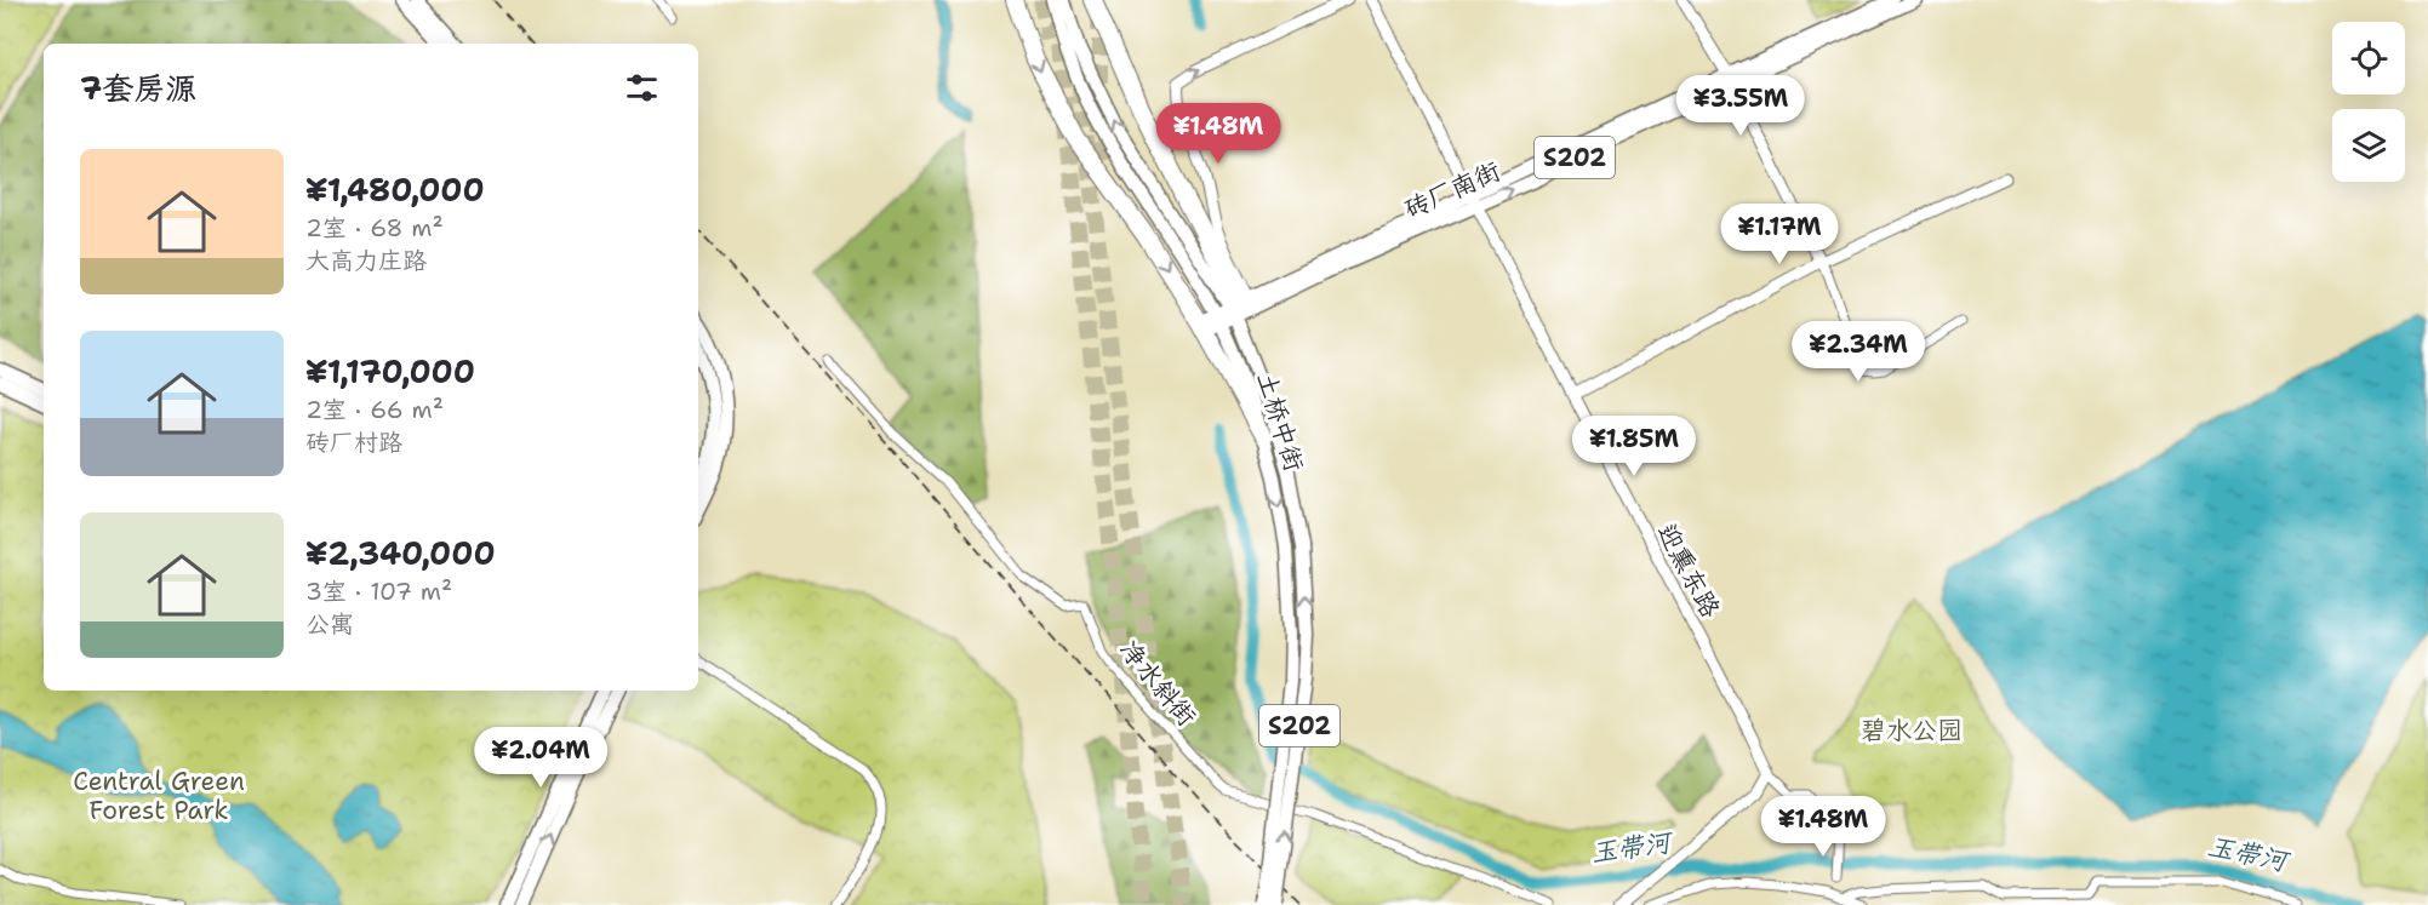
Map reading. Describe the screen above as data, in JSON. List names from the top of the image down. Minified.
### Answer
{"streets":{"main road":["S202","砖厂南街","土桥中街"],"street":["迎熏东路","净水斜街"]},"crossings":[["S202","砖厂南街"],["砖厂南街","迎熏东路"]],"water":["玉带河"],"parks":["碧水公园","Central Green Forest Park"],"page":{"heading":"7套房源","price":["¥3.55M","¥1.48M","¥1.17M","¥2.34M","¥1.85M","¥2.04M","¥1.48M"],"list":[{"name":"¥1,480,000","note":"2室 · 68 m² · 大高力庄路"},{"name":"¥1,170,000","note":"2室 · 66 m² · 砖厂村路"},{"name":"¥2,340,000","note":"3室 · 107 m² · 公寓"}]}}
